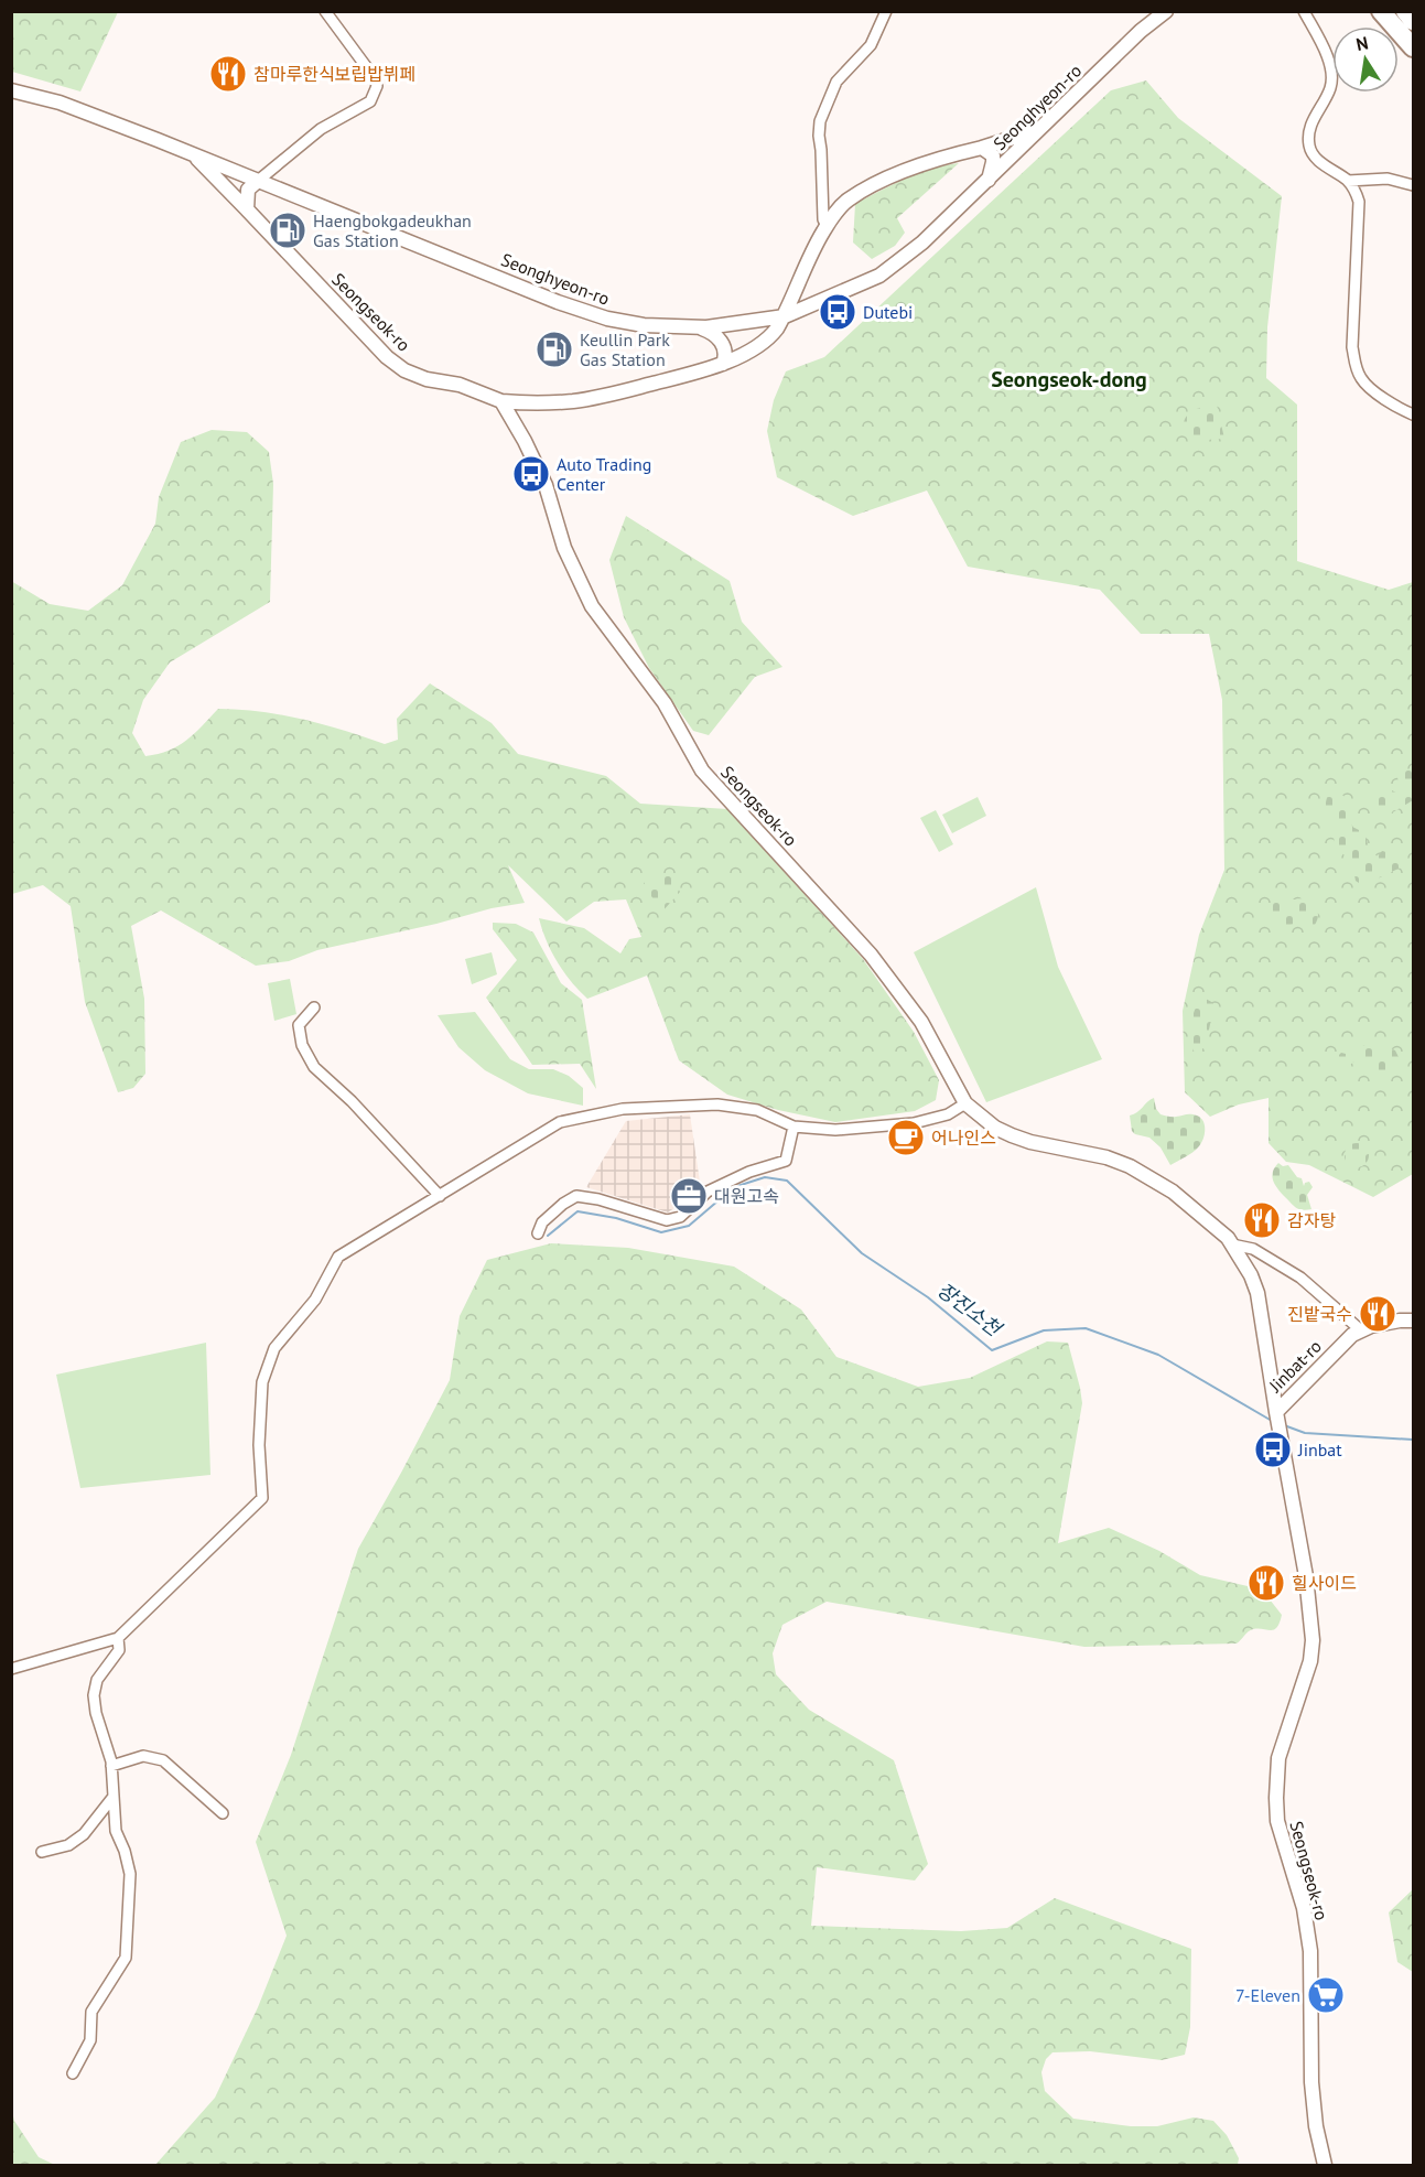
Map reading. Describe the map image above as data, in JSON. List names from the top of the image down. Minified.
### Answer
{"streets":{"street":["Seonghyeon-ro","Seongseok-ro","Jinbat-ro"]},"crossings":[["Seonghyeon-ro","Seongseok-ro"],["Seongseok-ro","Jinbat-ro"]],"districts":["Seongseok-dong"],"water":["장진소천"],"places":{"restaurant":["참마루한식보립밥뷔페","감자탕","진밭국수","힐사이드"],"fuel station":["Haengbokgadeukhan Gas Station","Keullin Park Gas Station"],"bus stop":["Dutebi","Auto Trading Center","Jinbat"],"cafe":["어나인스"],"office":["대원고속"],"supermarket":["7-Eleven"]},"north":"top"}
